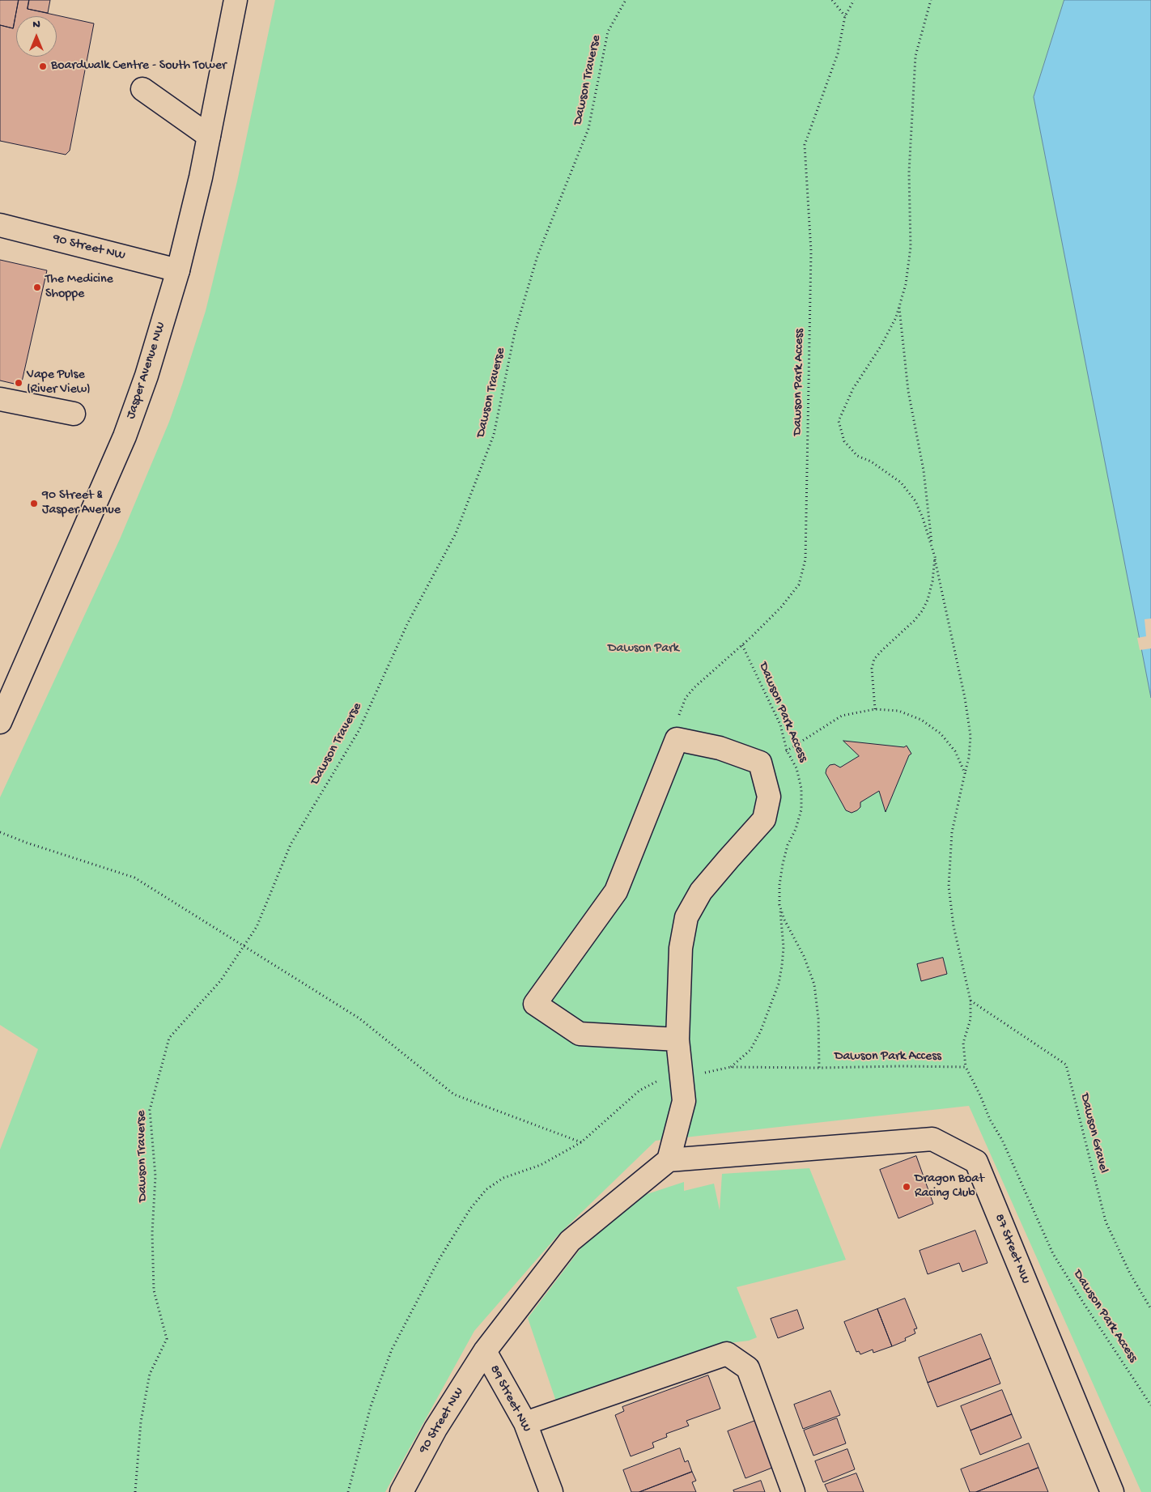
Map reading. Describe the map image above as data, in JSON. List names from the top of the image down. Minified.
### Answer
{"streets":{"street":["90 Street NW","Jasper Avenue NW","87 Street NW","89 Street NW"],"path":["Dawson Traverse","Dawson Park Access","Dawson Gravel"]},"crossings":[["90 Street NW","Jasper Avenue NW"],["90 Street NW","87 Street NW"],["90 Street NW","89 Street NW"]],"parks":["Dawson Park"],"places":["Boardwalk Centre - South Tower","The Medicine Shoppe","Vape Pulse (River View)","90 Street & Jasper Avenue","Dragon Boat Racing Club"],"north":"top"}
